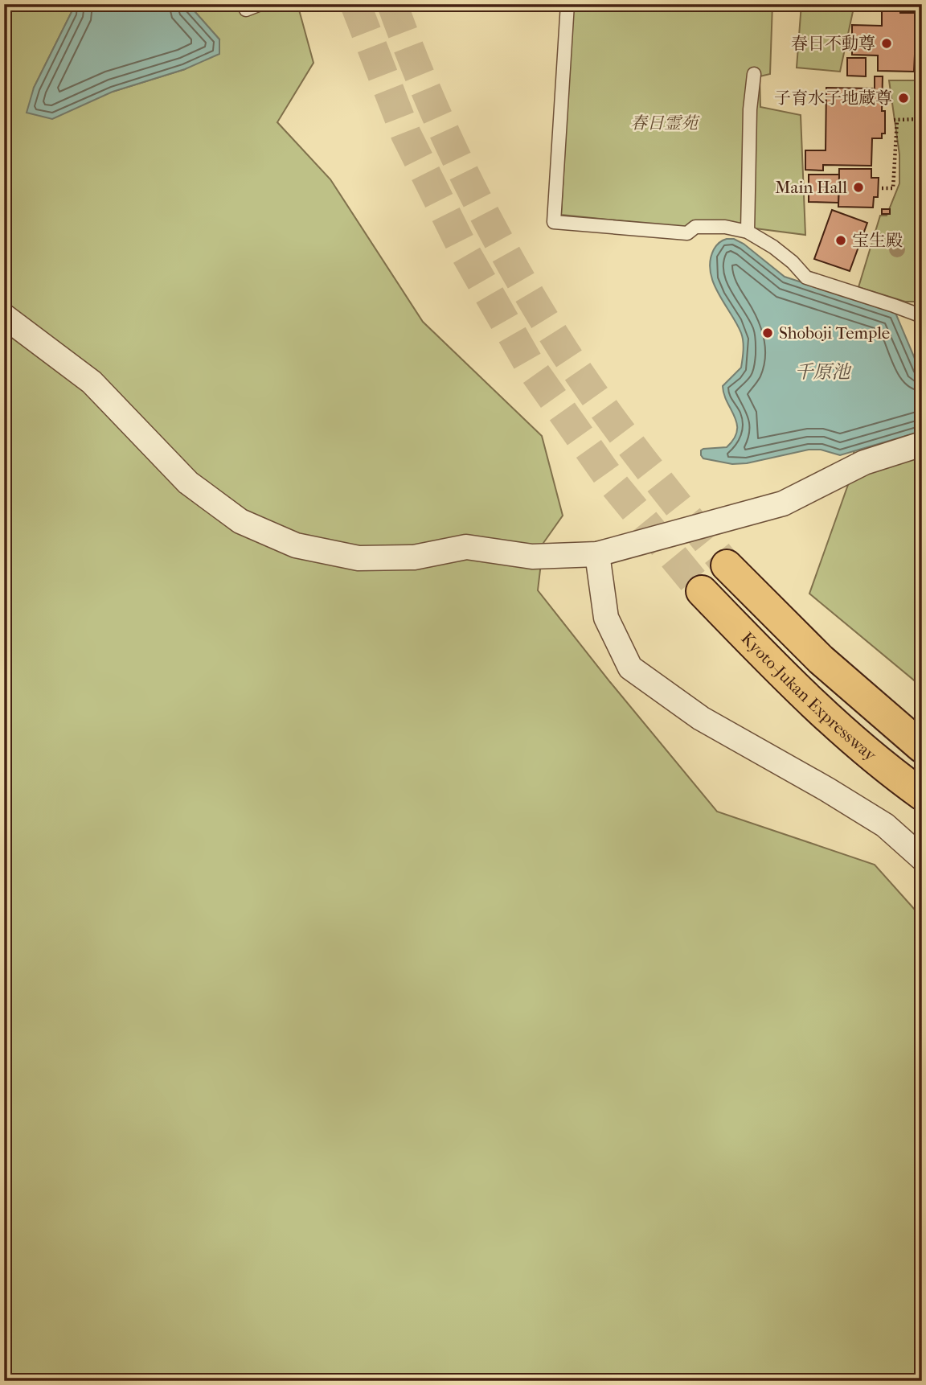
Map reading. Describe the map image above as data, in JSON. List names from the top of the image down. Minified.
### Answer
{"streets":{"highway":["Kyoto-Jukan Expressway"]},"water":["千原池"],"parks":["春日霊苑"],"places":["春日不動尊","子育水子地蔵尊","Main Hall","宝生殿","Shoboji Temple"]}
